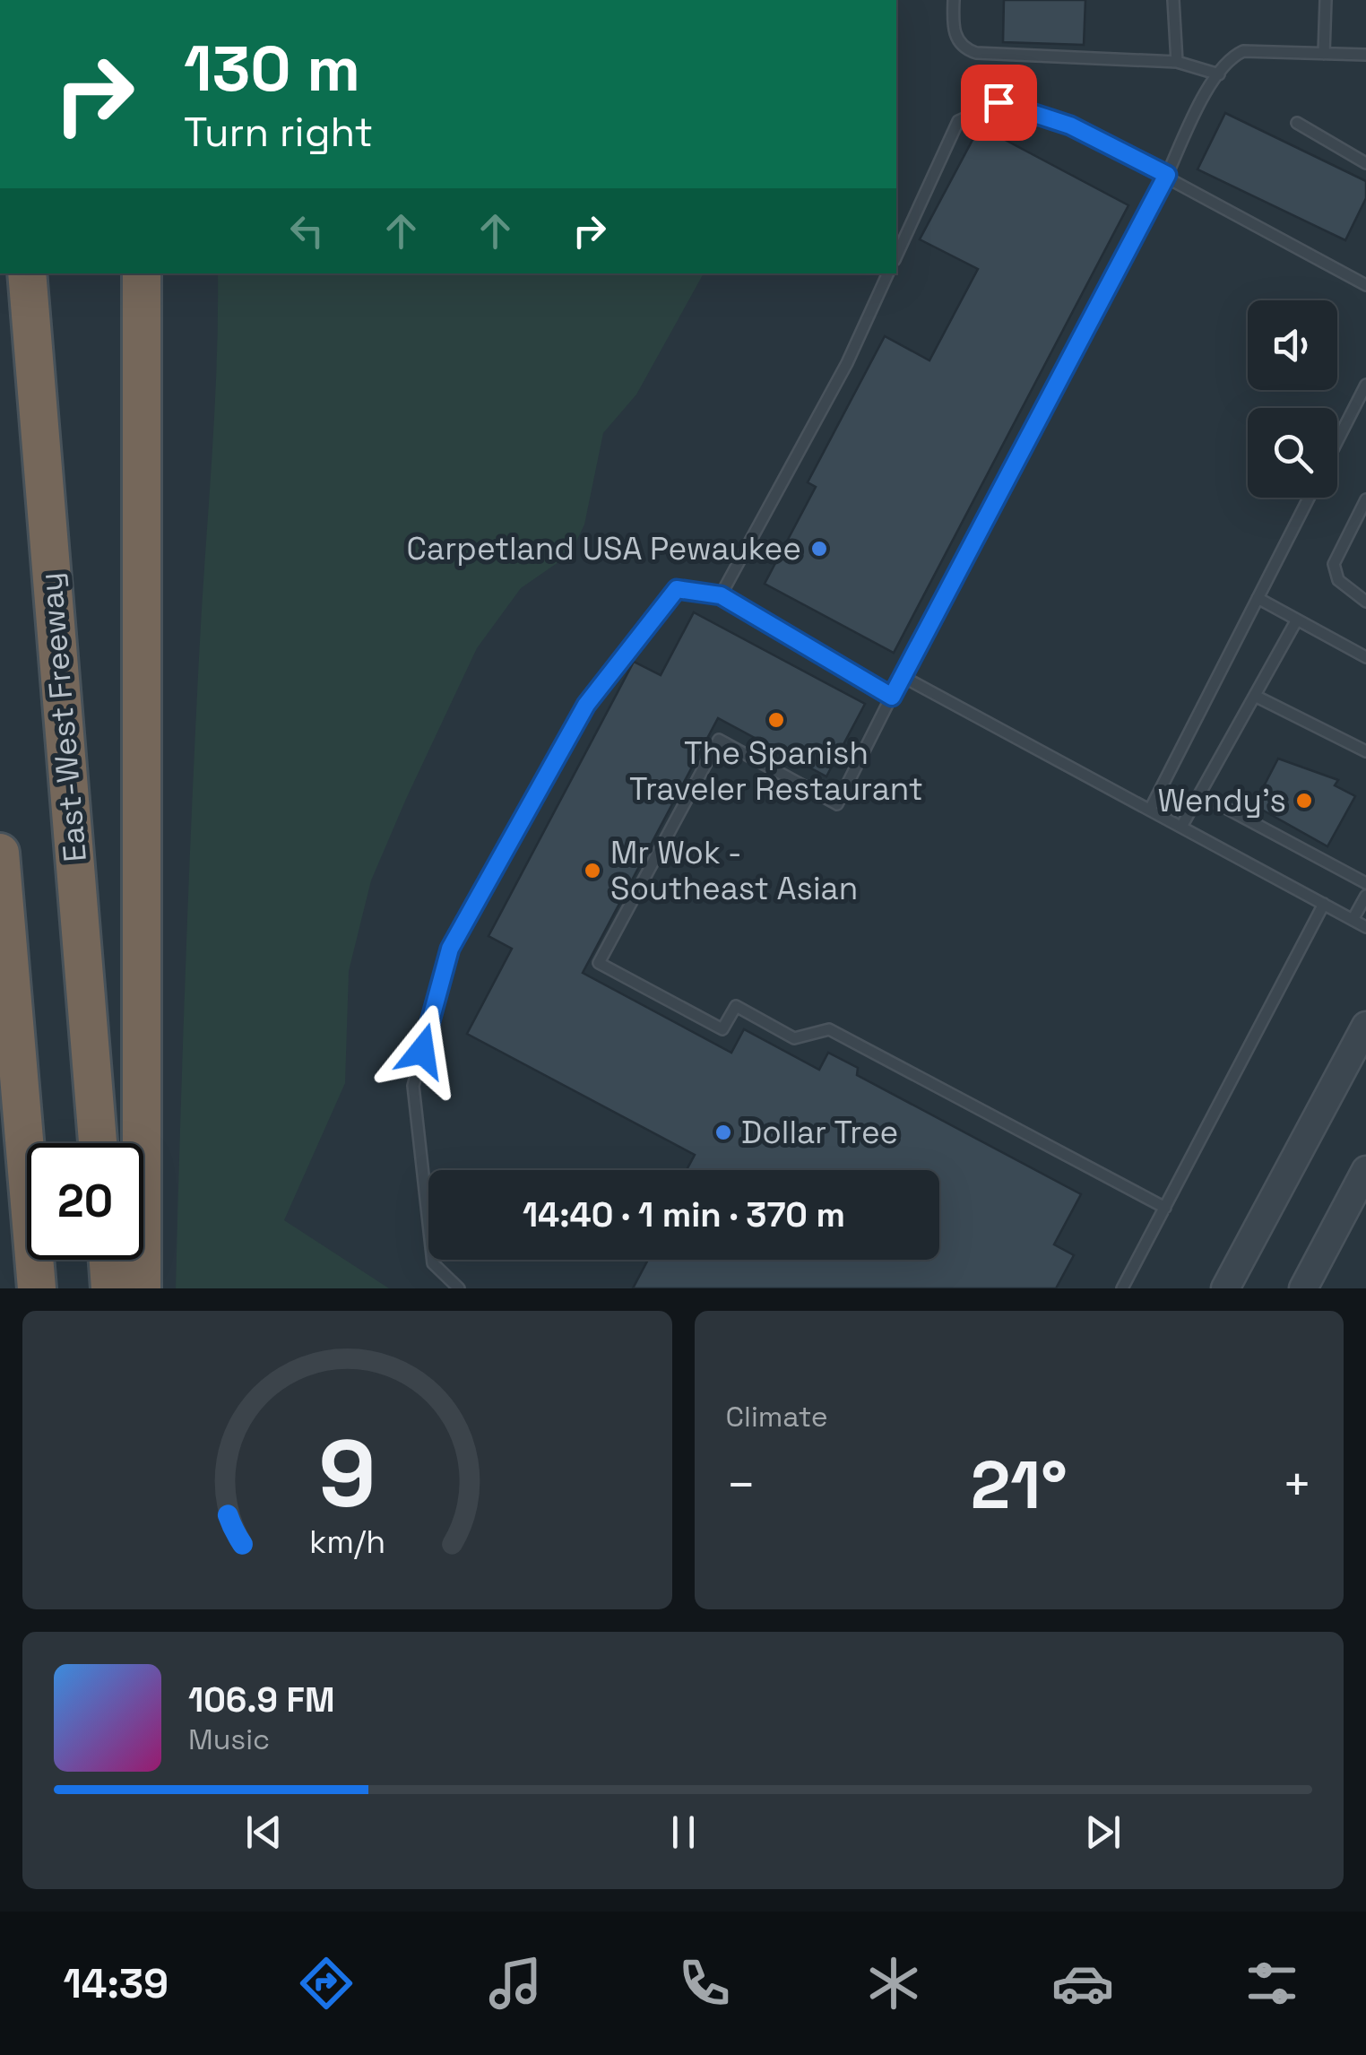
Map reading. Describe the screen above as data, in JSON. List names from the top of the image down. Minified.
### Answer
{"streets":{"highway":["East-West Freeway"]},"places":["Carpetland USA Pewaukee","The Spanish Traveler Restaurant","Wendy's","Mr Wok - Southeast Asian","Dollar Tree"],"page":{"turn":["130 m","Turn right"],"limit":"20","trip":"14:40 · 1 min · 370 m","tile":"Climate","heat":["−","21°","+"],"song":["106.9 FM","Music"],"tabs":"14:39","gauge":["9","km/h"]}}
